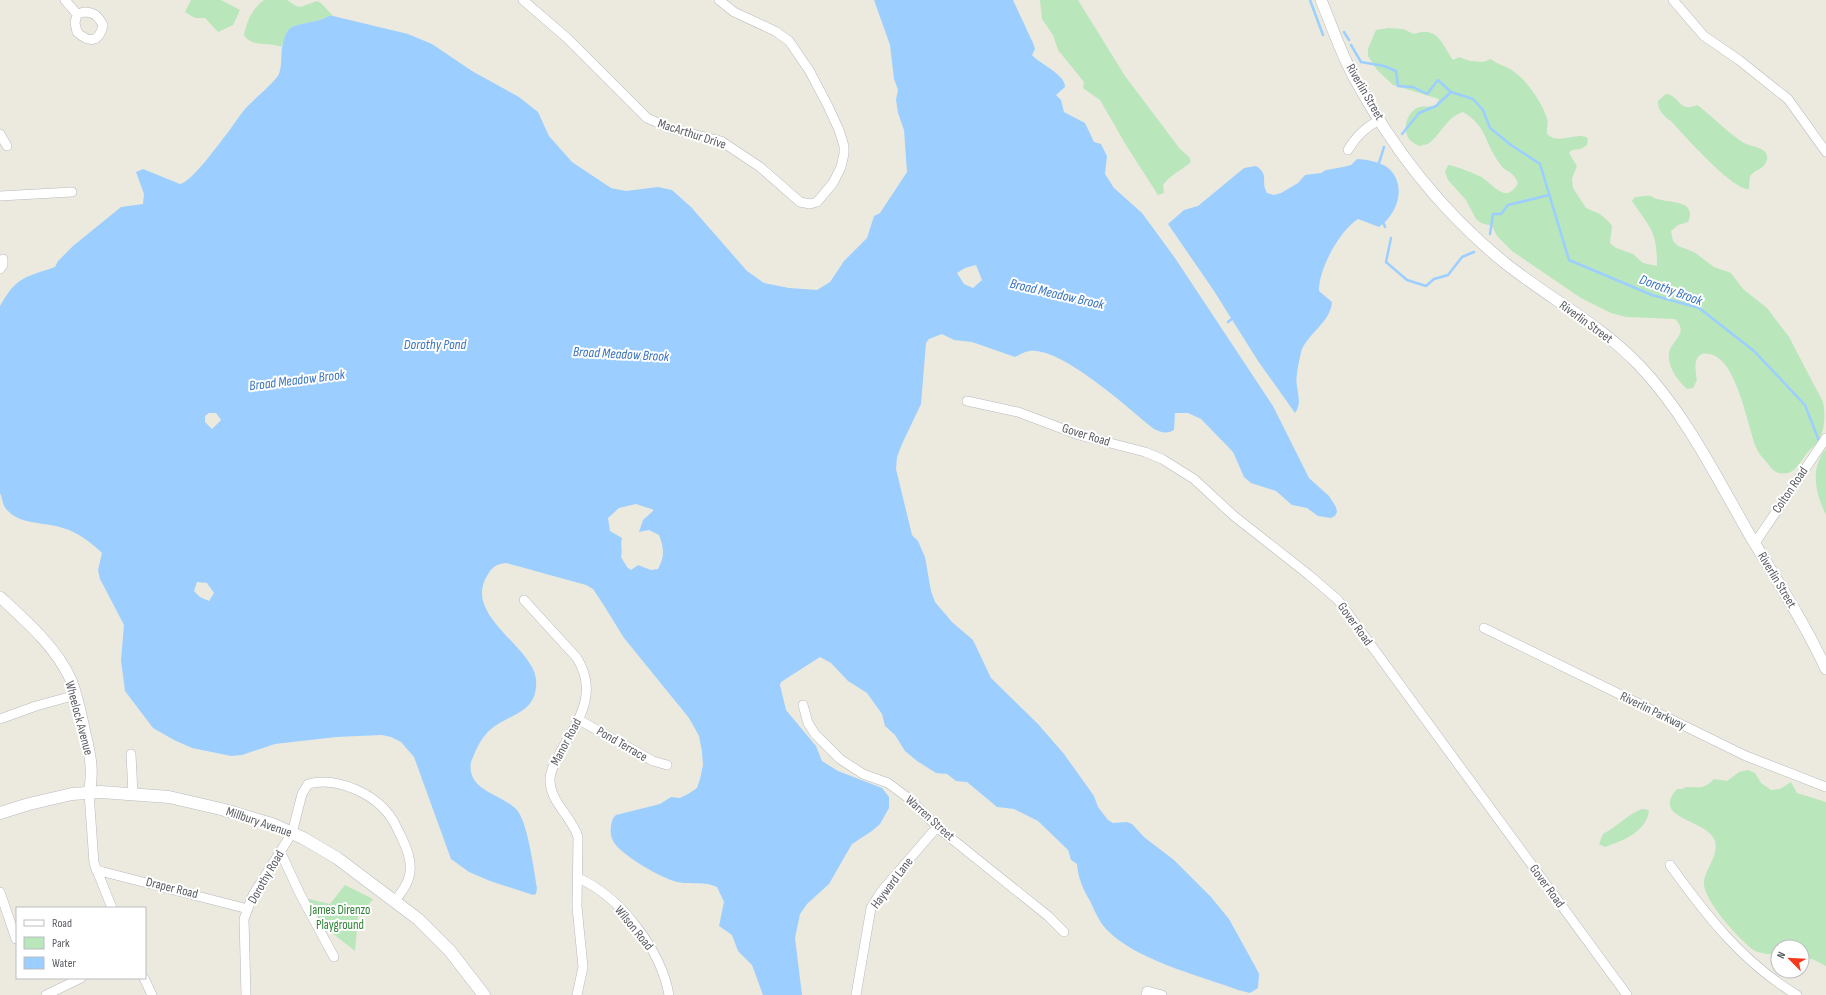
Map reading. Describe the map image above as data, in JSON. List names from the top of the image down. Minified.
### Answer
{"streets":{"main road":["Millbury Avenue"],"street":["Riverlin Street","MacArthur Drive","Gover Road","Colton Road","Riverlin Parkway","Wheelock Avenue","Manor Road","Pond Terrace","Warren Street","Dorothy Road","Hayward Lane","Draper Road","Wilson Road"]},"crossings":[["Riverlin Street","Colton Road"],["Wheelock Avenue","Millbury Avenue"],["Manor Road","Pond Terrace"],["Manor Road","Wilson Road"],["Warren Street","Hayward Lane"],["Millbury Avenue","Dorothy Road"],["Dorothy Road","Draper Road"]],"water":["Dorothy Brook","Broad Meadow Brook","Dorothy Pond"],"parks":["James Direnzo Playground"],"legend":["Road","Park","Water"],"north":"top left"}
